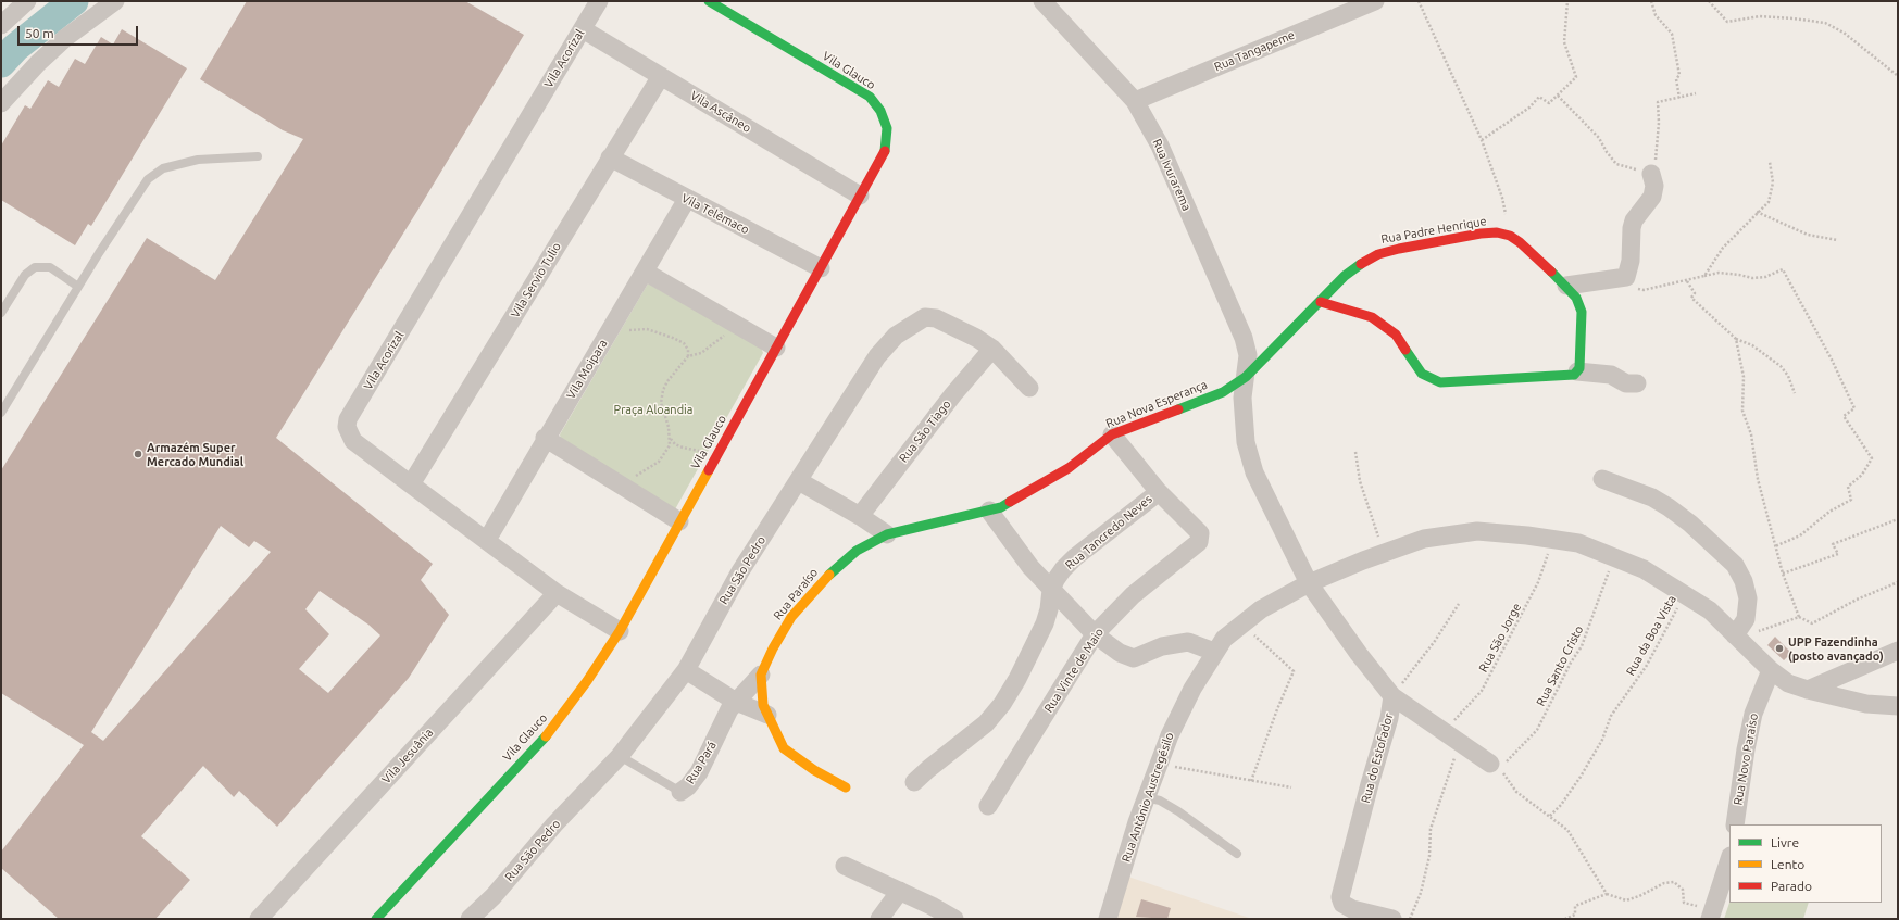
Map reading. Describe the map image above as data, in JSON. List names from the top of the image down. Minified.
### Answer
{"streets":{"street":["Rua Tangapeme","Vila Acorizal","Vila Glauco","Vila Ascâneo","Rua Ivurarema","Vila Telêmaco","Rua Padre Henrique","Vila Servio Tulio","Vila Moipara","Rua Nova Esperança","Rua São Tiago","Rua Tancredo Neves","Rua São Pedro","Rua Paraíso","Rua Vinte de Maio","Vila Jesuânia","Rua do Estofador","Rua Novo Paraíso","Rua Pará","Rua Antônio Austregésilo"],"path":["Rua da Boa Vista","Rua São Jorge","Rua Santo Cristo"]},"crossings":[["Rua Tangapeme","Rua Ivurarema"],["Vila Acorizal","Vila Glauco"],["Vila Acorizal","Vila Ascâneo"],["Vila Acorizal","Vila Servio Tulio"],["Vila Acorizal","Vila Moipara"],["Vila Acorizal","Vila Jesuânia"],["Vila Glauco","Vila Ascâneo"],["Vila Glauco","Vila Telêmaco"],["Vila Ascâneo","Vila Servio Tulio"],["Rua Ivurarema","Rua Padre Henrique"],["Rua Ivurarema","Rua Nova Esperança"],["Rua Ivurarema","Rua São Jorge"],["Rua Ivurarema","Rua Santo Cristo"],["Rua Ivurarema","Rua do Estofador"],["Rua Ivurarema","Rua Antônio Austregésilo"],["Vila Telêmaco","Vila Servio Tulio"],["Vila Telêmaco","Vila Moipara"],["Rua Padre Henrique","Rua Nova Esperança"],["Rua Nova Esperança","Rua Paraíso"],["Rua São Tiago","Rua São Pedro"],["Rua Tancredo Neves","Rua Vinte de Maio"],["Rua São Pedro","Rua Pará"],["Rua Paraíso","Rua Pará"],["Rua da Boa Vista","Rua Antônio Austregésilo"],["Rua São Jorge","Rua Antônio Austregésilo"],["Rua Santo Cristo","Rua Antônio Austregésilo"],["Rua Novo Paraíso","Rua Antônio Austregésilo"]],"parks":["Praça Aloandia"],"places":["Armazém Super Mercado Mundial","UPP Fazendinha (posto avançado)"],"legend":["Livre","Lento","Parado"],"scale_bar":"50 m"}
